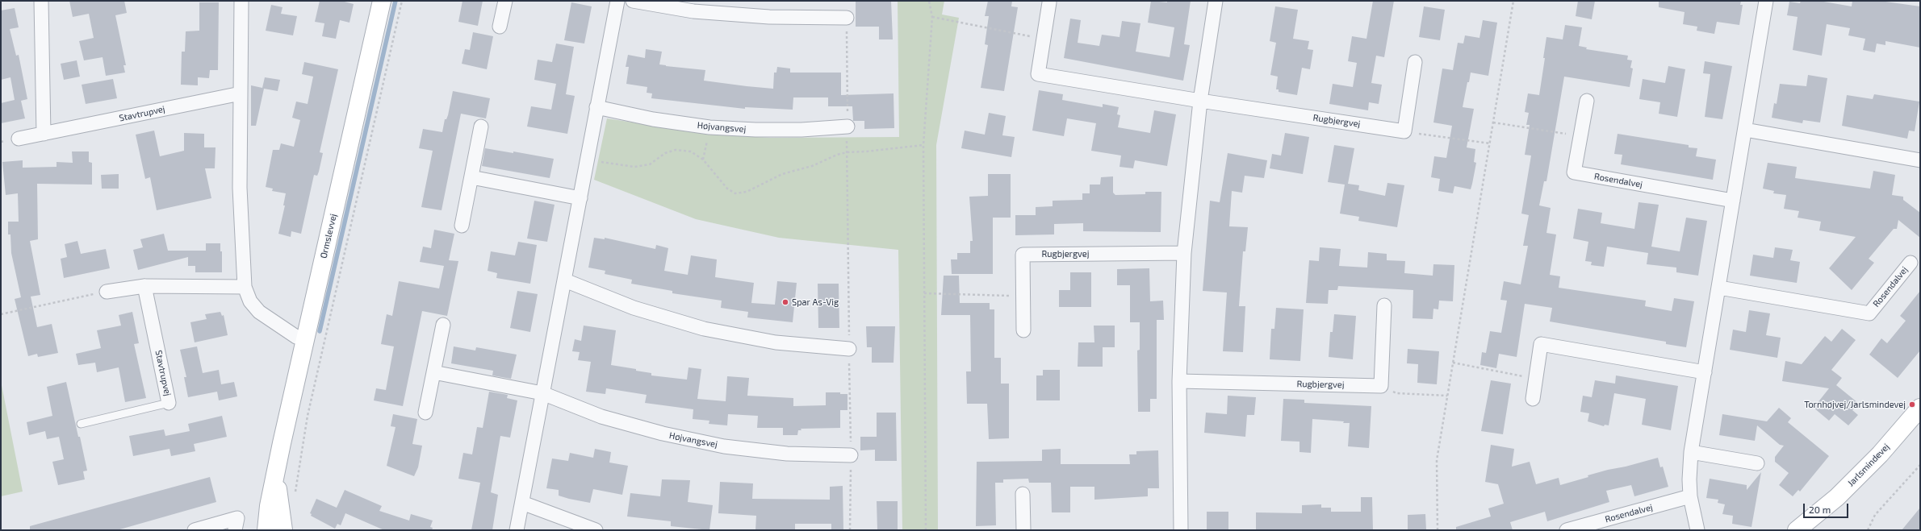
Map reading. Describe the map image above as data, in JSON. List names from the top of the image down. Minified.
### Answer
{"streets":{"street":["Stavtrupvej","Rugbjergvej","Højvangsvej","Rosendalvej","Ormslevvej","Jarlsmindevej"]},"places":["Spar As-Vig","Tornhøjvej/Jarlsmindevej"],"scale_bar":"20 m"}
